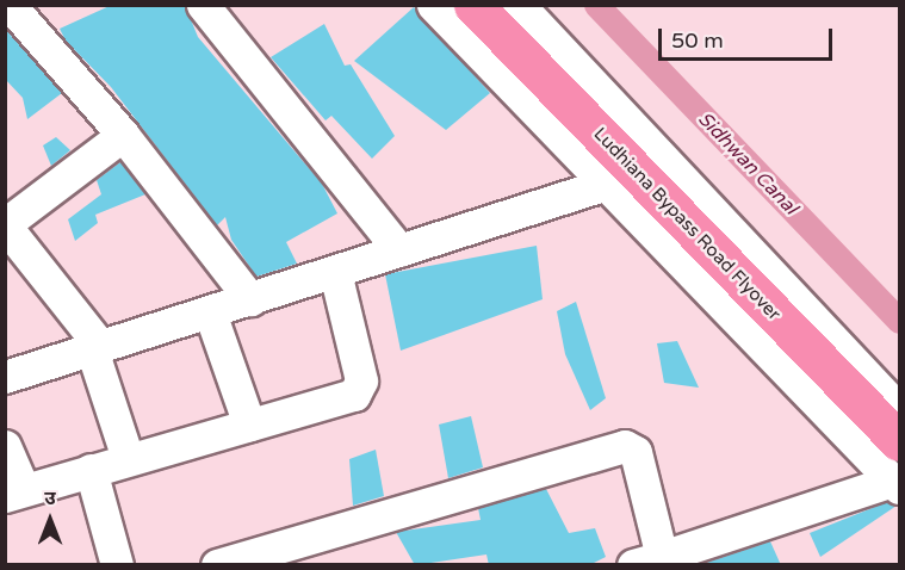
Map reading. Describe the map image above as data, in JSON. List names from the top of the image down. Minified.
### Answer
{"streets":{"highway":["Ludhiana Bypass Road Flyover"]},"water":["Sidhwan Canal"],"scale_bar":"50 m","north":"top"}
